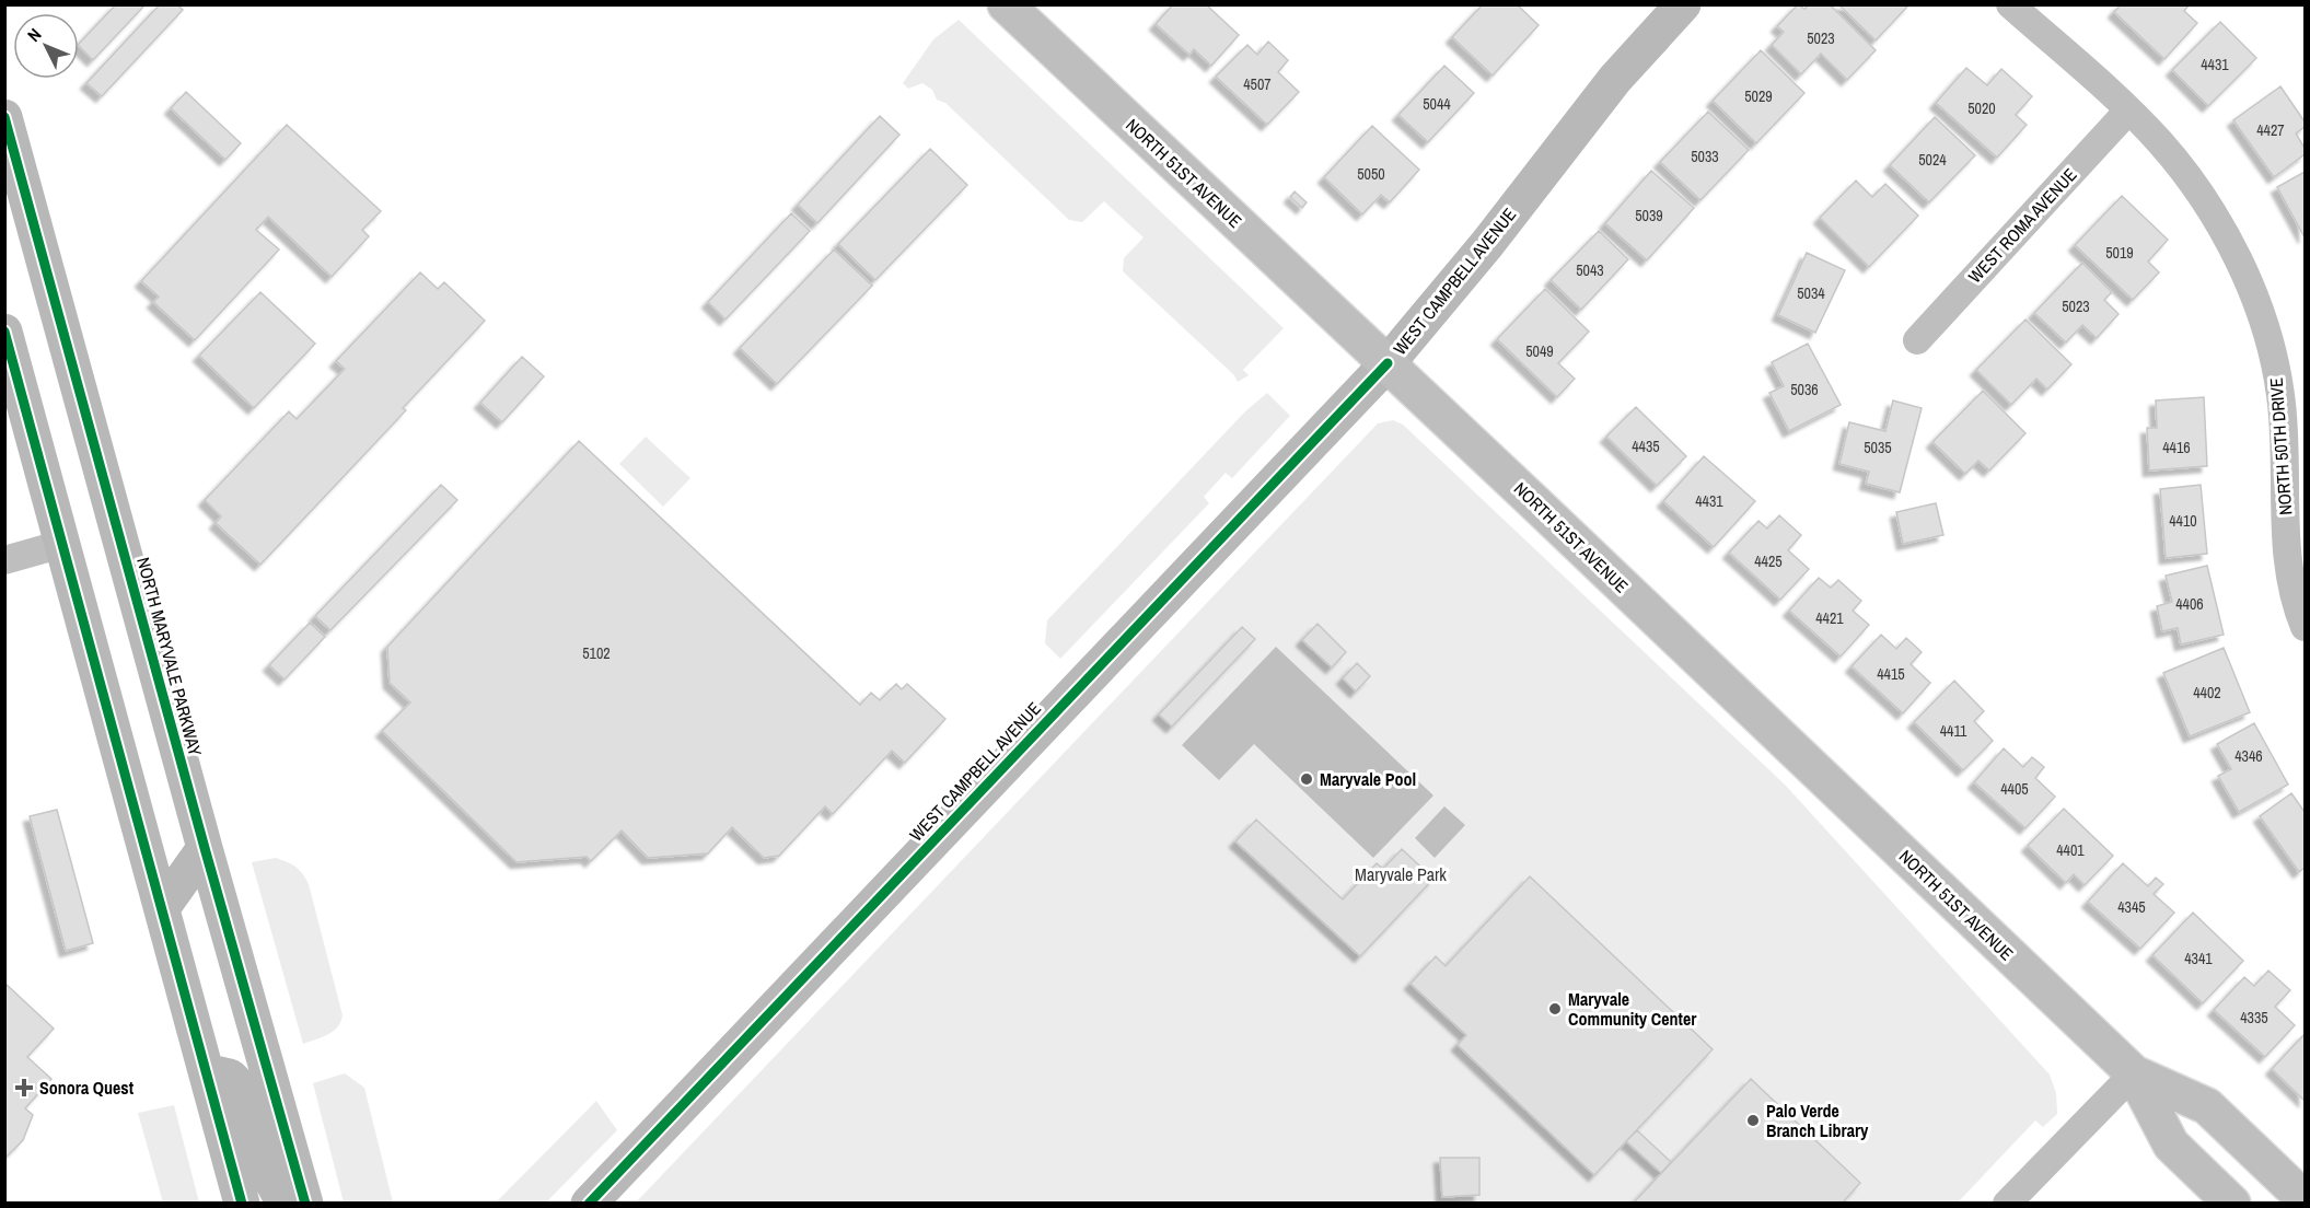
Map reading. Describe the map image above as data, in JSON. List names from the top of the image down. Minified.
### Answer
{"streets":{"main road":["NORTH 51ST AVENUE"],"street":["WEST ROMA AVENUE","WEST CAMPBELL AVENUE","NORTH 50TH DRIVE","NORTH MARYVALE PARKWAY"]},"crossings":[["NORTH 51ST AVENUE","WEST CAMPBELL AVENUE"],["WEST ROMA AVENUE","NORTH 50TH DRIVE"]],"parks":["Maryvale Park"],"places":{"other":["Maryvale Pool","Maryvale Community Center","Palo Verde Branch Library"],"health":["Sonora Quest"]},"house_numbers":["5023","4431","4507","5029","5044","5020","4427","5033","5024","5050","5039","5019","5043","5034","5023","5049","5036","4435","5035","4416","4431","4410","4425","4406","4421","5102","4415","4402","4411","4346","4405","4401","4345","4341","4335"],"north":"top left"}
